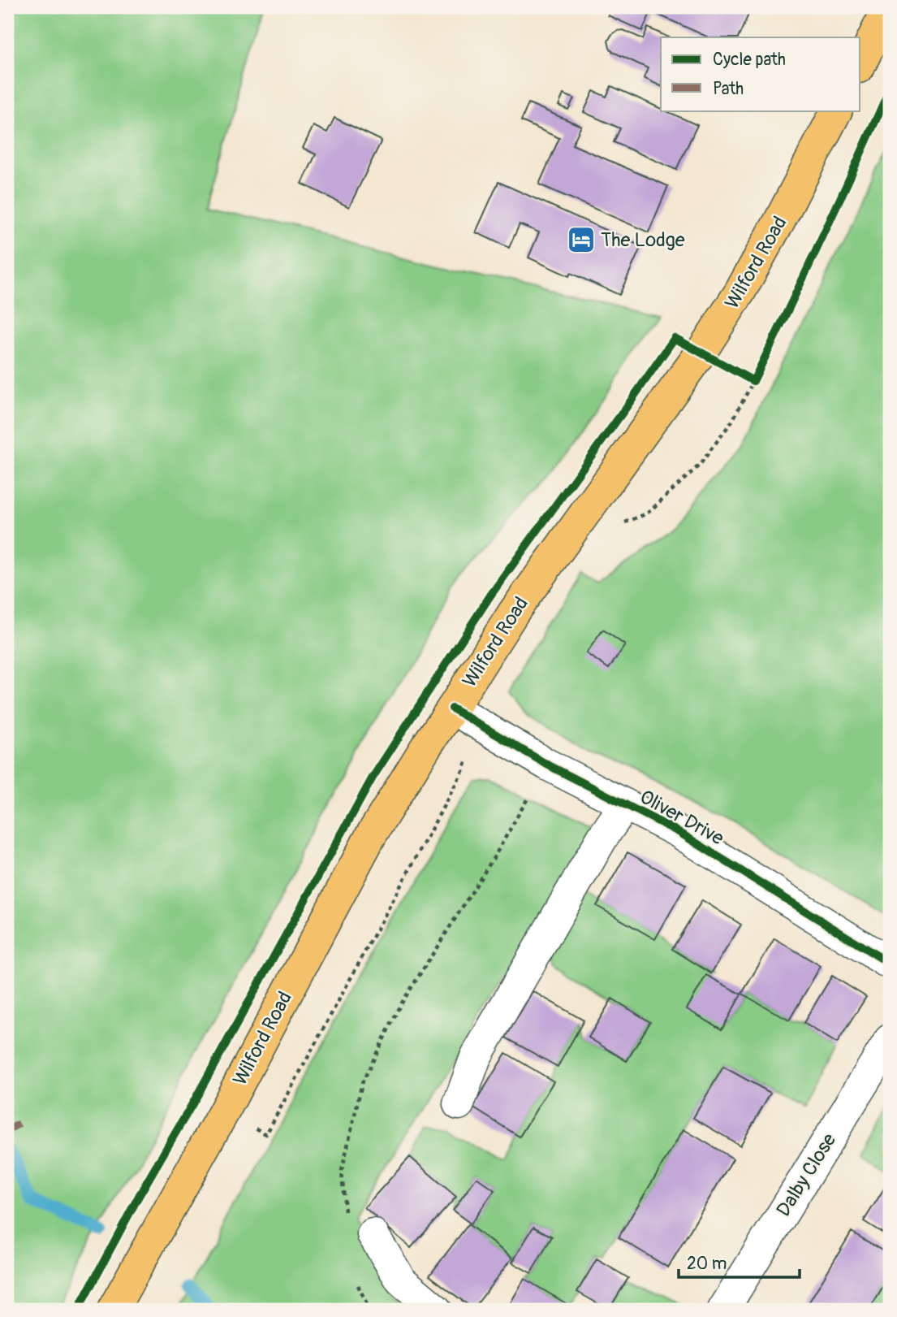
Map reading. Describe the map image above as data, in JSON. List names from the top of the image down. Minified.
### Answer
{"streets":{"main road":["Wilford Road"],"street":["Oliver Drive","Dalby Close"]},"crossings":[["Wilford Road","Oliver Drive"]],"places":{"hotel":["The Lodge"]},"legend":["Cycle path","Path"],"scale_bar":"20 m"}
